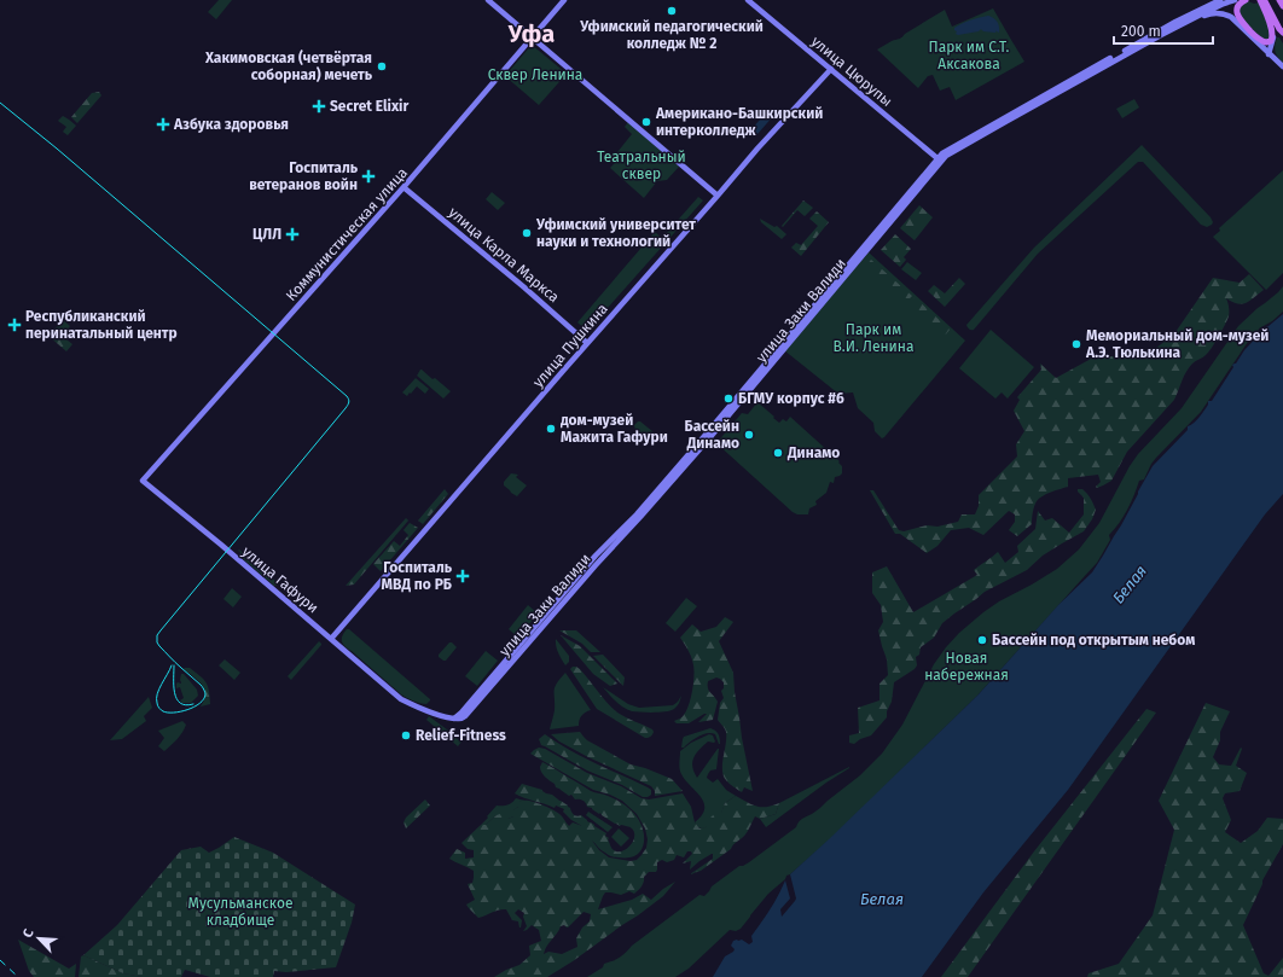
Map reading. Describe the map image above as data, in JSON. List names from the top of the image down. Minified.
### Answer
{"streets":{"main road":["улица Цюрупы","Коммунистическая улица","улица Карла Маркса","улица Заки Валиди","улица Пушкина","улица Гафури"]},"crossings":[["улица Цюрупы","улица Заки Валиди"],["улица Цюрупы","улица Пушкина"],["Коммунистическая улица","улица Карла Маркса"],["Коммунистическая улица","улица Гафури"],["улица Карла Маркса","улица Пушкина"],["улица Заки Валиди","улица Гафури"],["улица Пушкина","улица Гафури"]],"districts":["Уфа"],"water":["Белая"],"parks":["Парк им С.Т. Аксакова","Сквер Ленина","Театральный сквер","Парк им В.И. Ленина","Новая набережная","Мусульманское кладбище"],"places":{"other":["Уфимский педагогический колледж № 2","Хакимовская (четвёртая соборная) мечеть","Американо-Башкирский интерколледж","Уфимский университет науки и технологий","Мемориальный дом-музей А.Э. Тюлькина","БГМУ корпус #6","дом-музей Мажита Гафури","Бассейн Динамо","Динамо","Бассейн под открытым небом","Relief-Fitness"],"health":["Secret Elixir","Азбука здоровья","Госпиталь ветеранов войн","ЦЛЛ","Республиканский перинатальный центр","Госпиталь МВД по РБ"]},"scale_bar":"200 m","north":"top left"}
